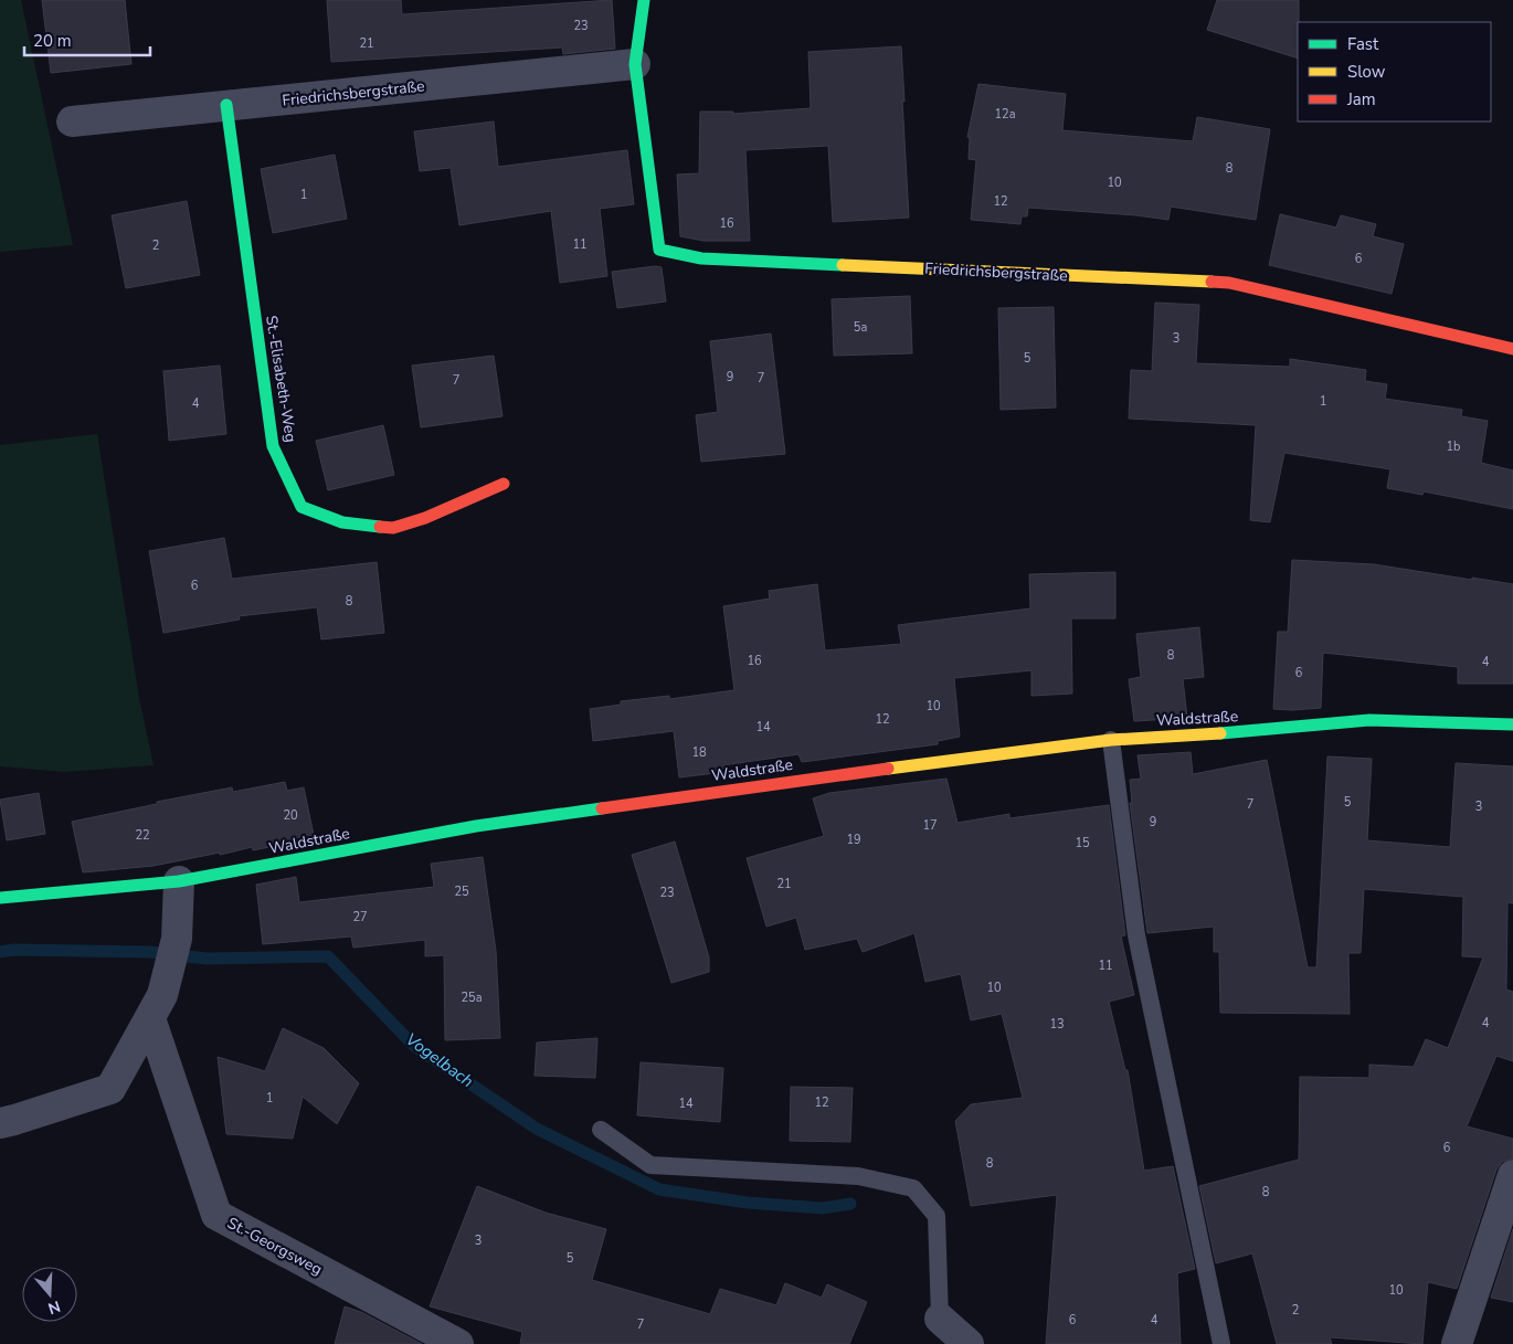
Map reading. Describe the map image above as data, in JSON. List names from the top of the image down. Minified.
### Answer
{"streets":{"street":["Friedrichsbergstraße","St.-Elisabeth-Weg","Waldstraße","St.-Georgsweg"]},"crossings":[["Friedrichsbergstraße","St.-Elisabeth-Weg"]],"water":["Vogelbach"],"house_numbers":["23","21","12a","8","10","1","12","16","11","2","6","5a","3","5","9","7","7","1","4","1b","6","8","8","16","4","6","10","12","14","18","5","7","3","20","9","17","22","19","15","21","25","23","27","11","10","25a","4","13","1","12","14","6","8","8","3","5","10","2","6","4","7"],"legend":["Fast","Slow","Jam"],"scale_bar":"20 m","north":"bottom"}
